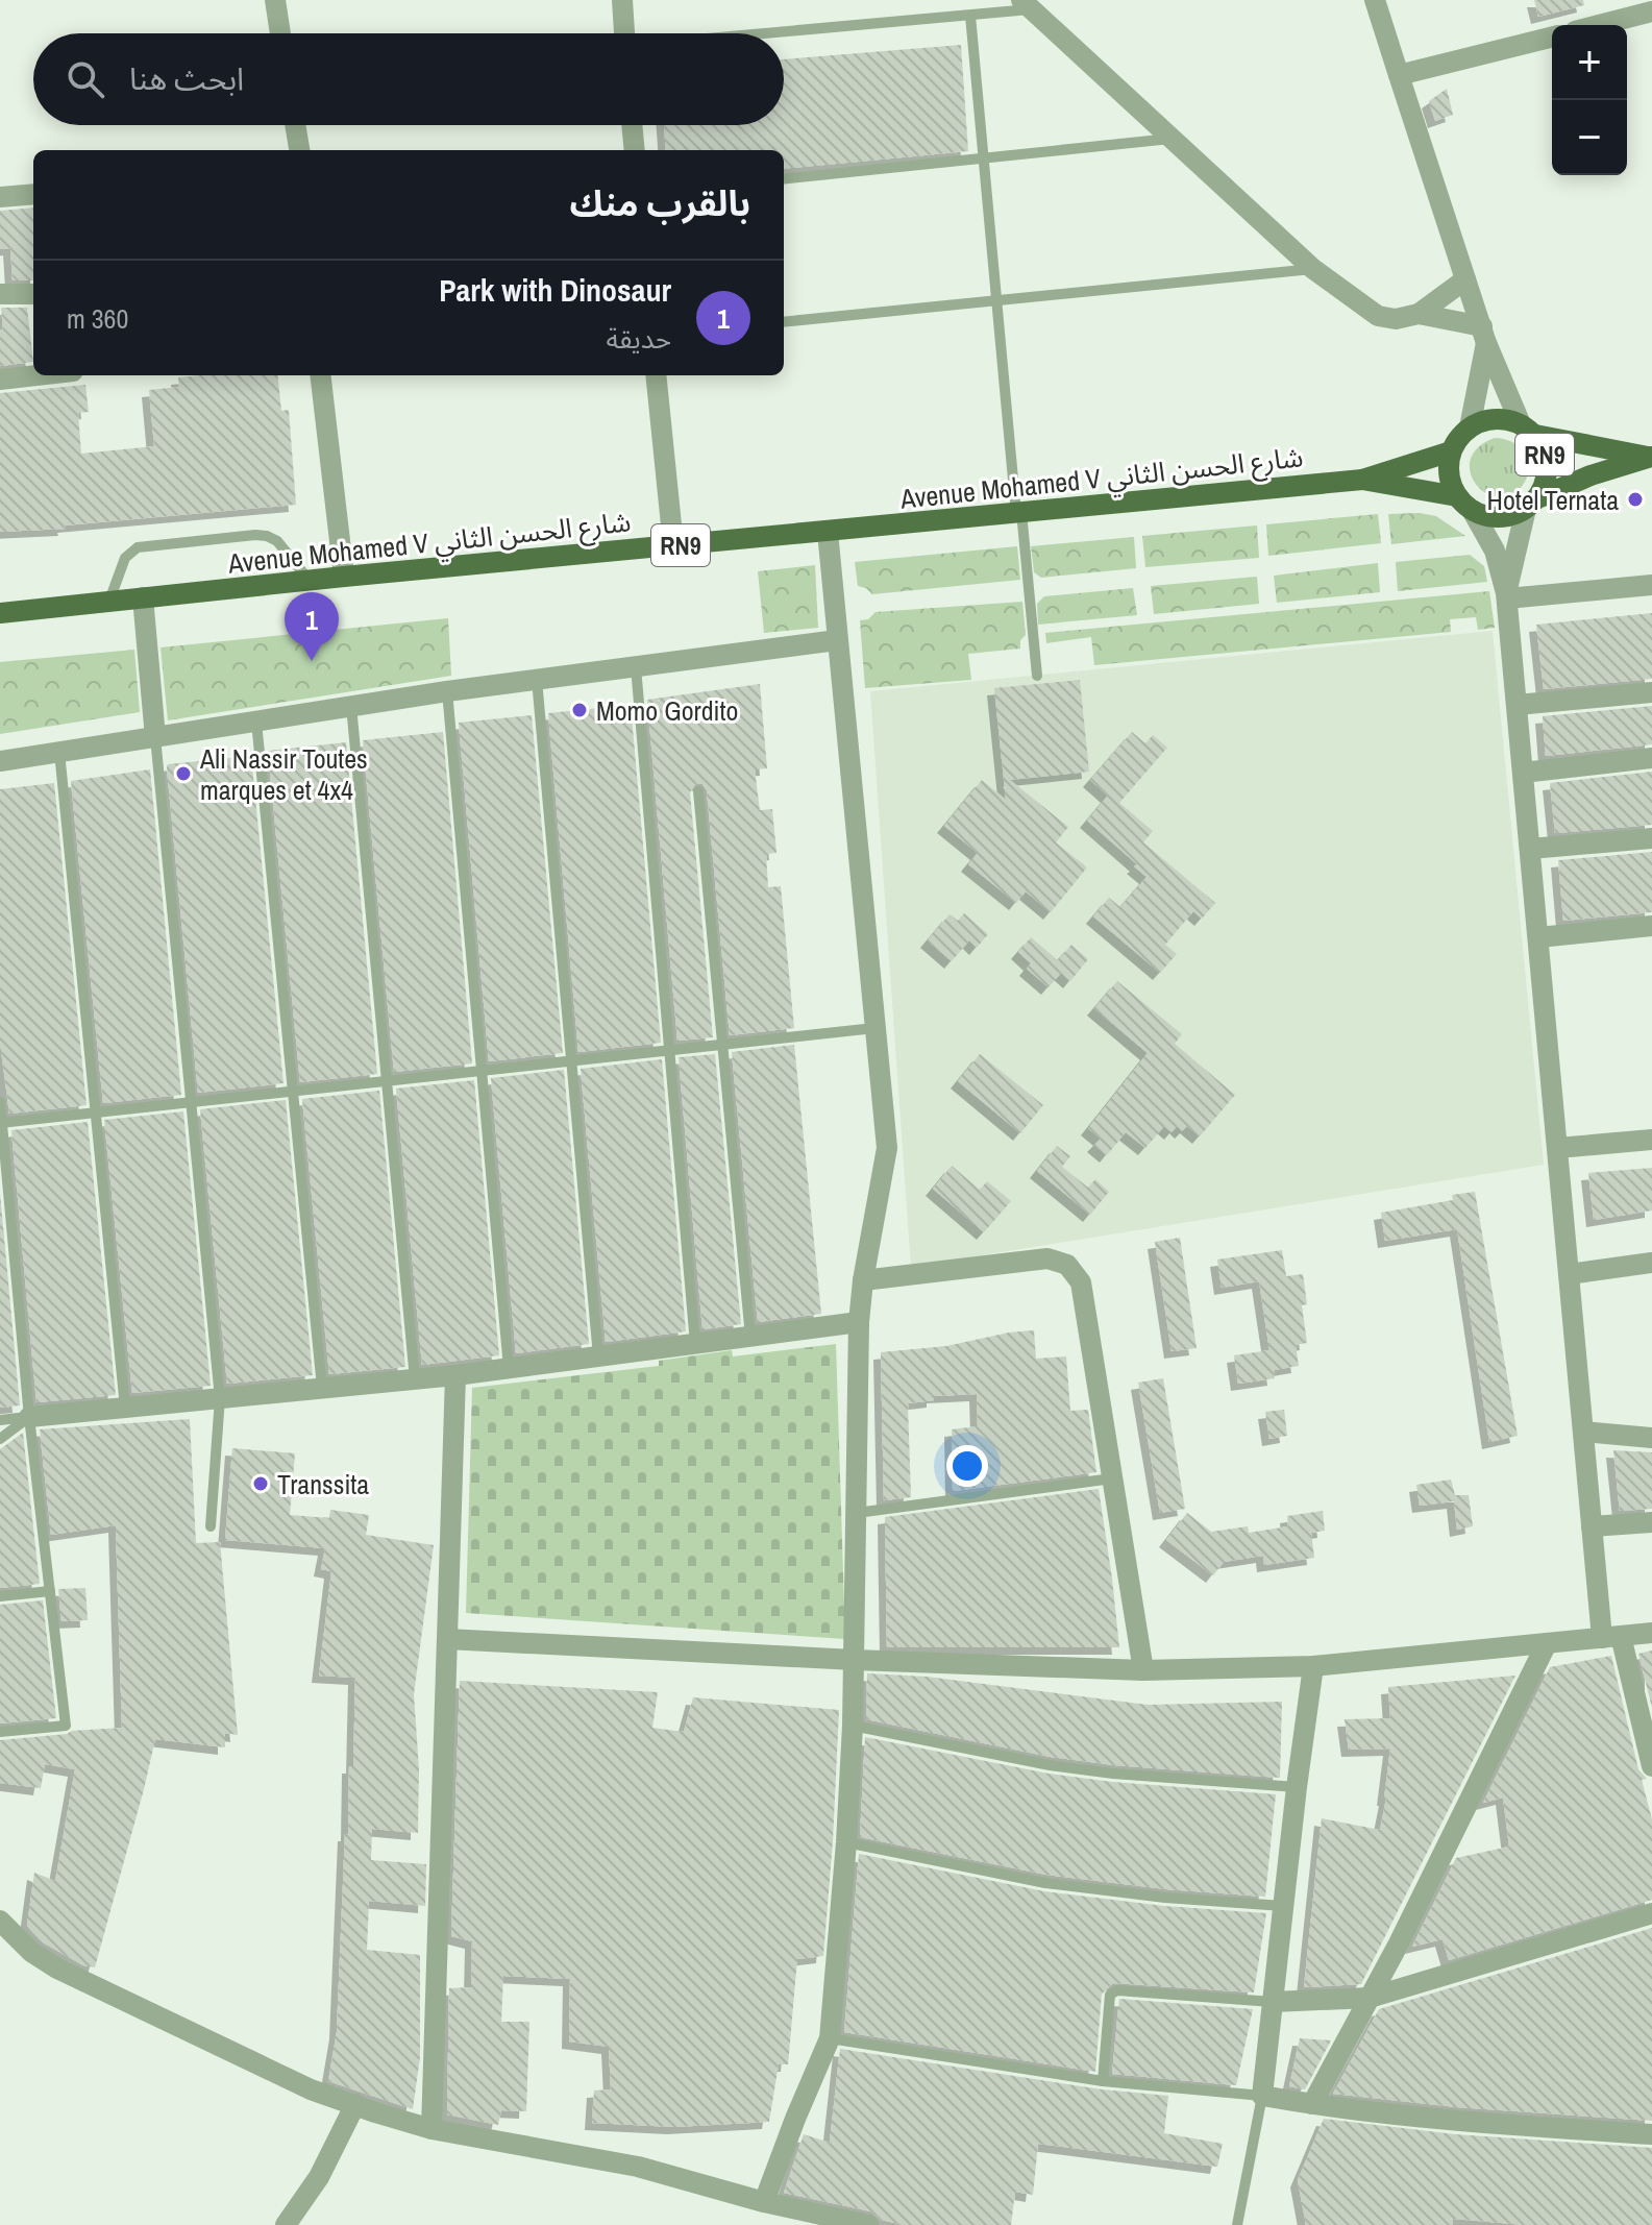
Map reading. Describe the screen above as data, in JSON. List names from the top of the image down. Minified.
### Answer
{"streets":{"main road":["RN9","Avenue Mohamed V شارع الحسن الثاني"]},"crossings":[["RN9","Avenue Mohamed V شارع الحسن الثاني"]],"places":["Hotel Ternata","Momo Gordito","Ali Nassir Toutes marques et 4x4","Transsita"],"page":{"map_buttons":["+","−"],"search":"ابحث هنا","heading":"بالقرب منك","list":[{"mark":"1","name":"Park with Dinosaur","note":"حديقة","value":"360 m"}],"pins":"1"}}
